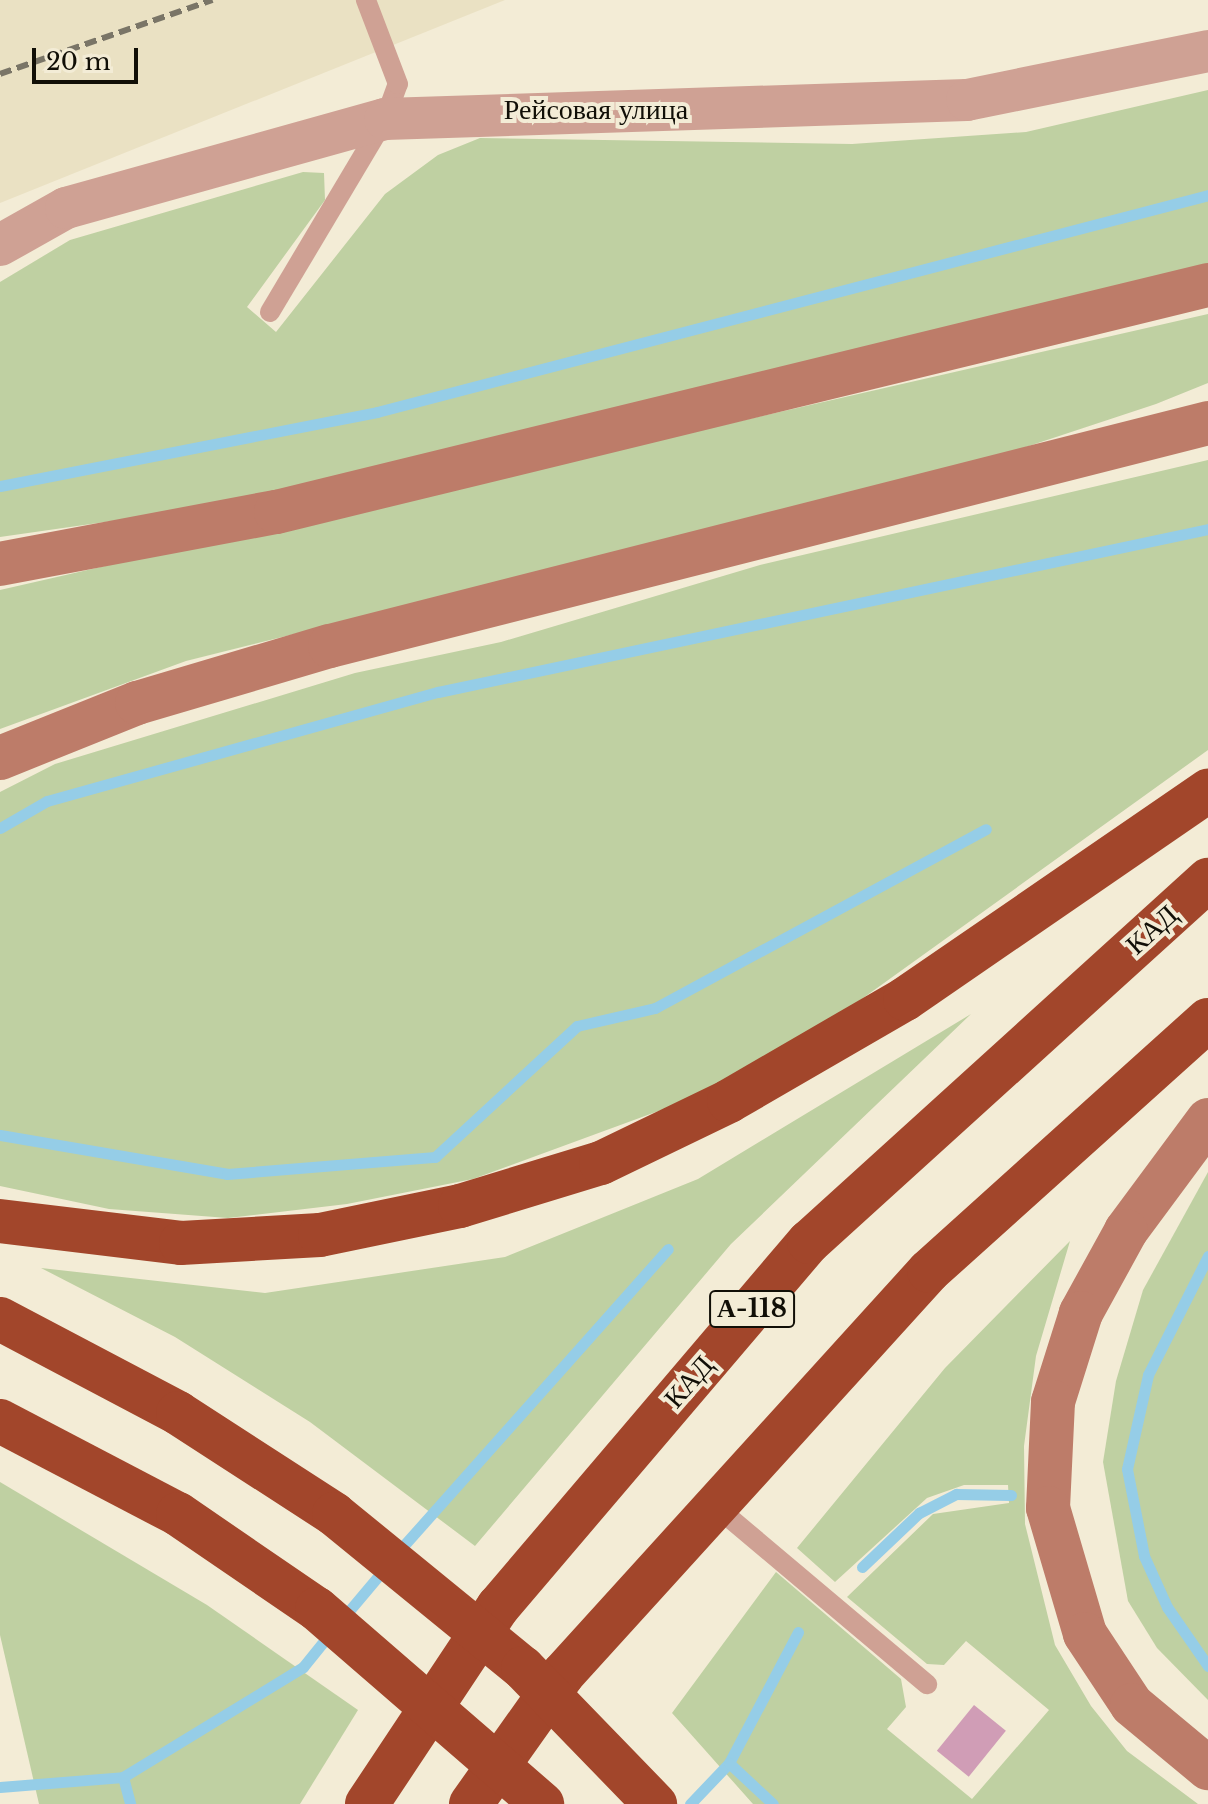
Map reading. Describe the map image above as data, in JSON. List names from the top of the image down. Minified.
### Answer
{"streets":{"highway":["КАД","А-118"],"street":["Рейсовая улица"]},"scale_bar":"20 m"}
